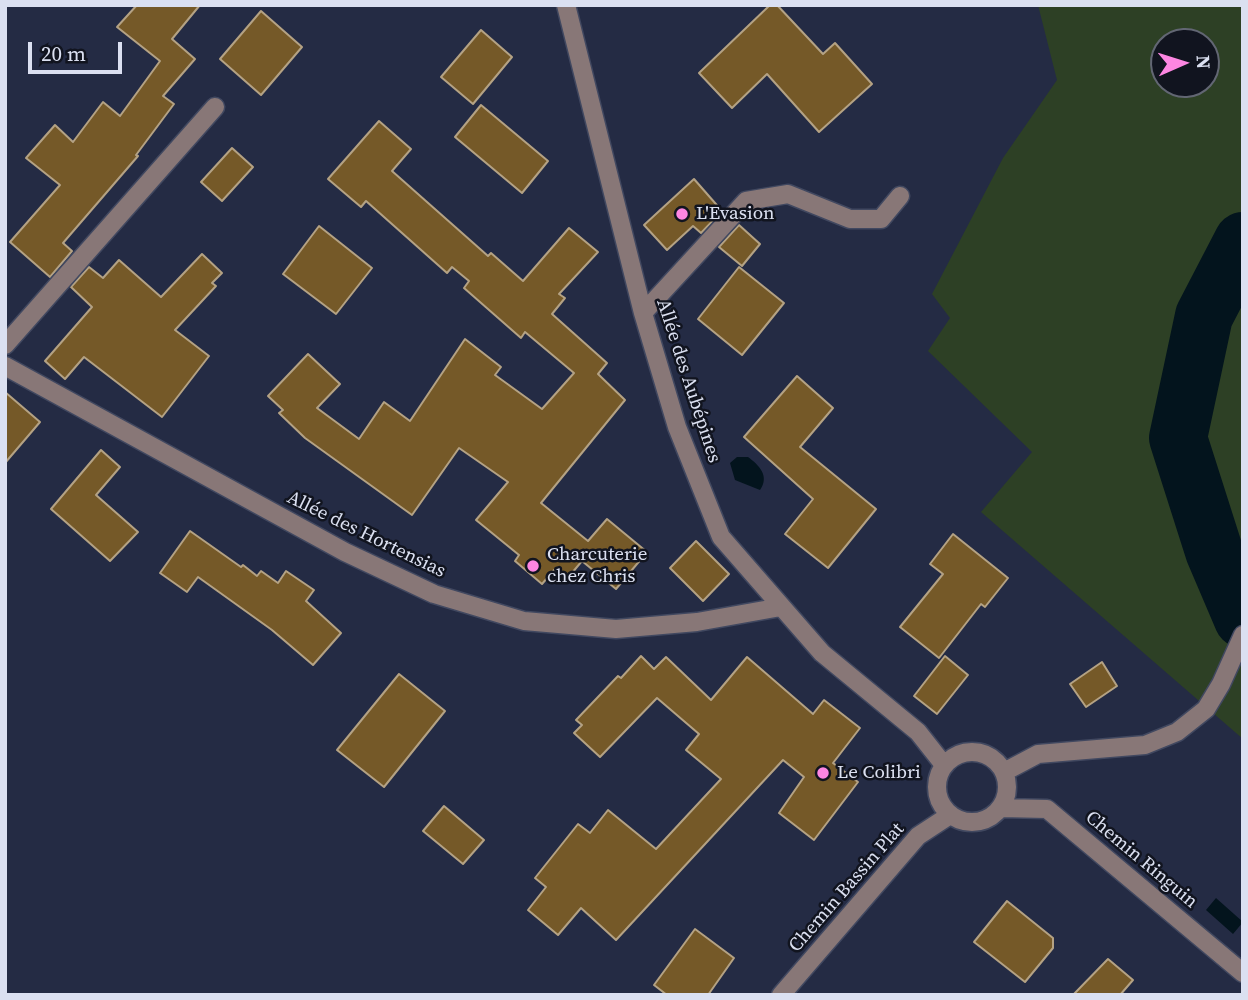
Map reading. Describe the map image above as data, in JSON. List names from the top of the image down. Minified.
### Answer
{"streets":{"street":["Allée des Aubépines","Allée des Hortensias","Chemin Ringuin","Chemin Bassin Plat"]},"crossings":[["Allée des Aubépines","Allée des Hortensias"],["Allée des Aubépines","Chemin Ringuin"],["Allée des Aubépines","Chemin Bassin Plat"],["Chemin Ringuin","Chemin Bassin Plat"]],"places":["L'Evasion","Charcuterie chez Chris","Le Colibri"],"scale_bar":"20 m","north":"right"}
